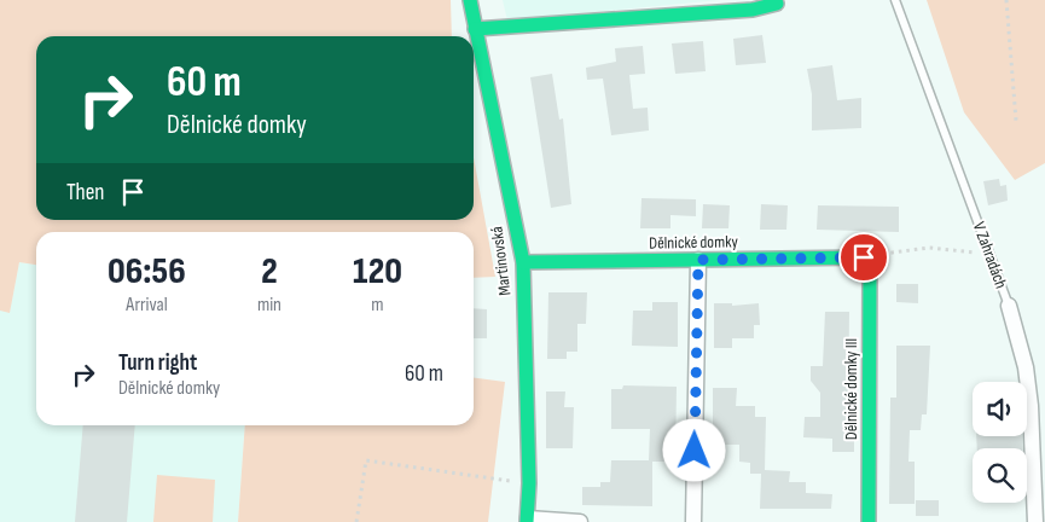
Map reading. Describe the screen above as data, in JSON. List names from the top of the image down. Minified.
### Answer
{"streets":{"street":["Dělnické domky","V Zahradách","Martinovská","Dělnické domky III"]},"crossings":[["Dělnické domky","Martinovská"],["Dělnické domky","Dělnické domky III"]],"page":{"turn":["60 m","Dělnické domky"],"then":"Then","eta":["06:56","Arrival","2","min","120","m"],"list":[{"name":"Turn right","note":"Dělnické domky","value":"60 m"}]}}
